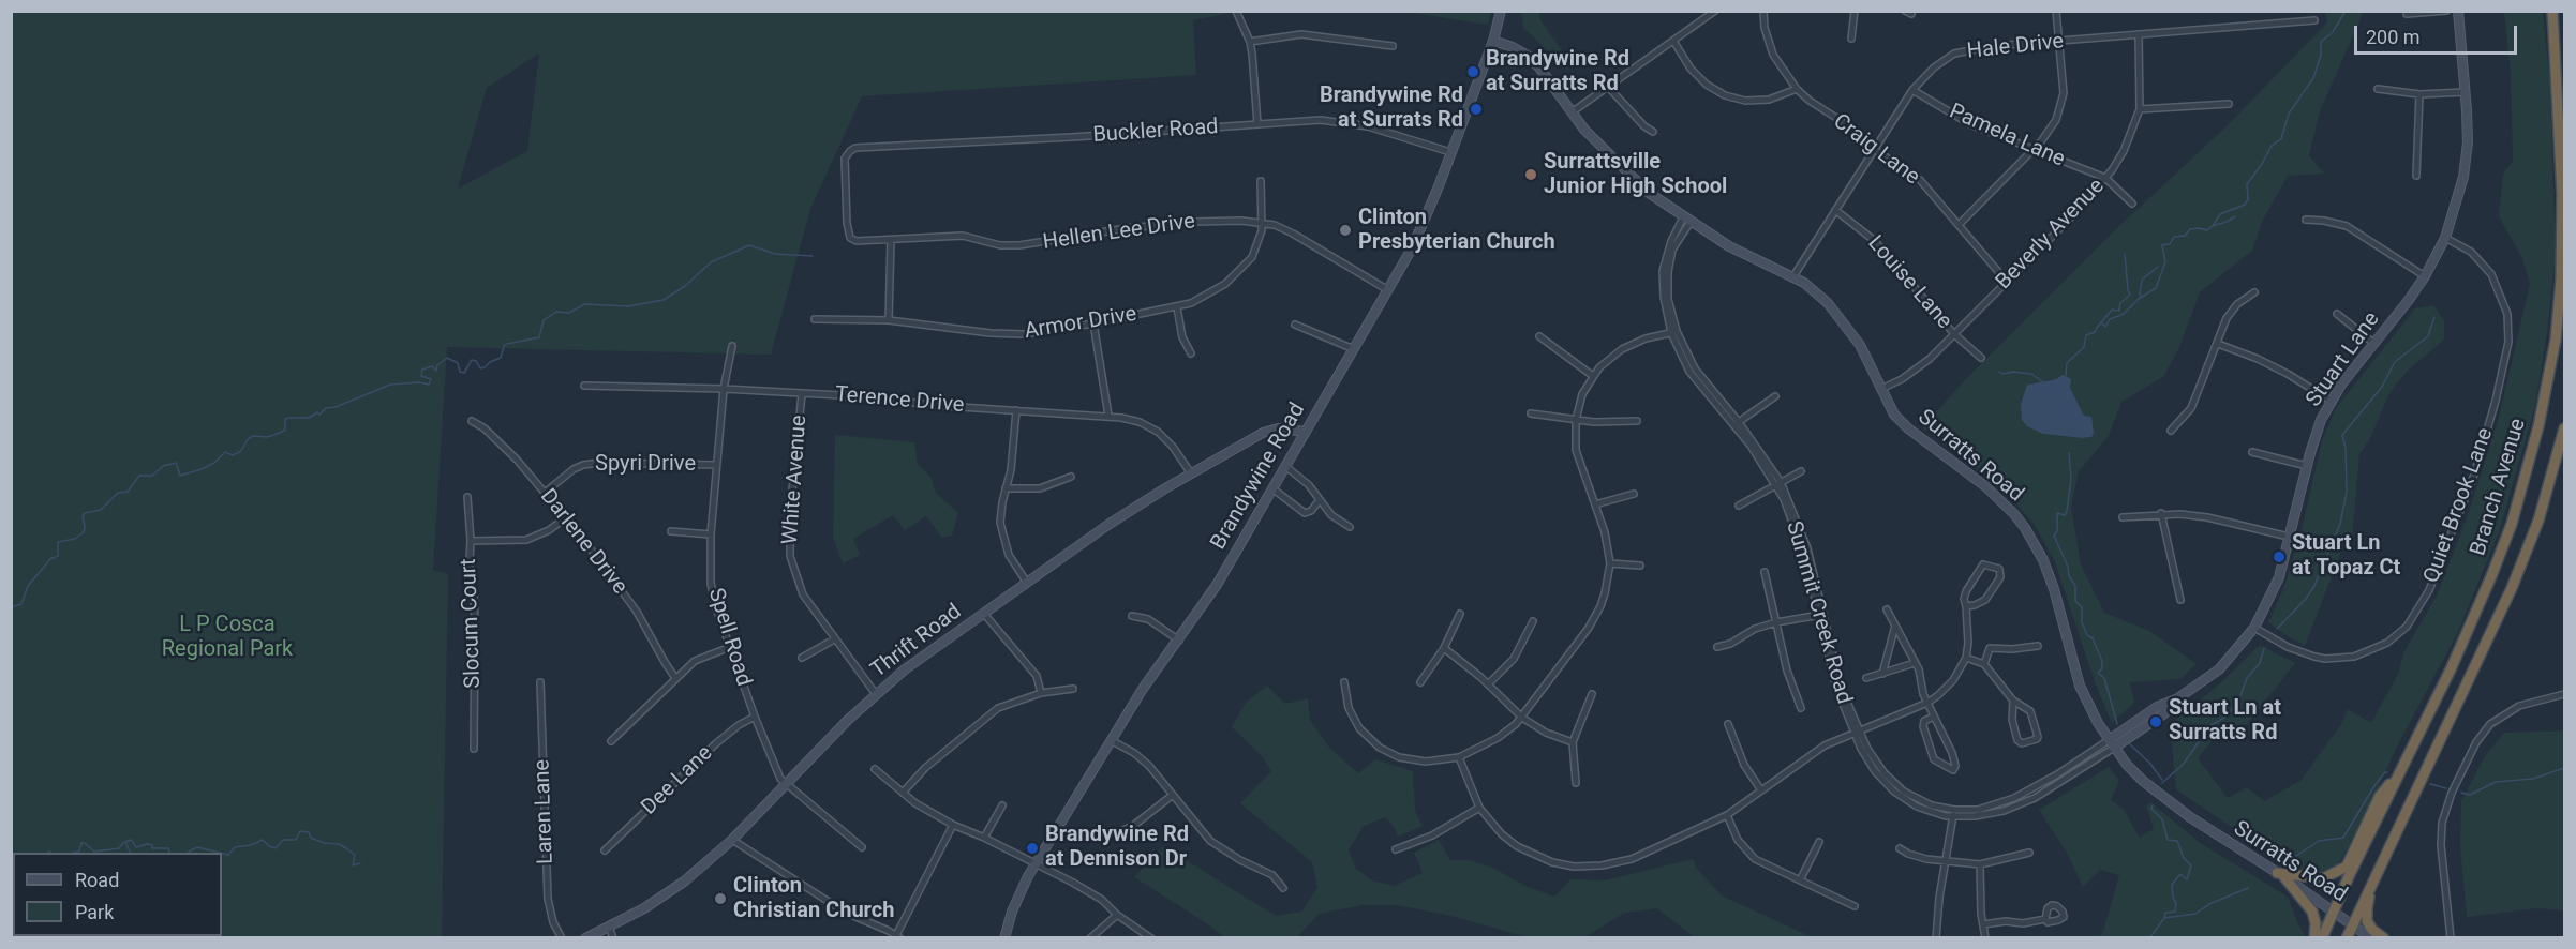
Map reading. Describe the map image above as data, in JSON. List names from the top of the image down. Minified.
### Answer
{"streets":{"highway":["Branch Avenue"],"main road":["Stuart Lane","Surratts Road","Brandywine Road","Thrift Road"],"street":["Hale Drive","Buckler Road","Pamela Lane","Craig Lane","Hellen Lee Drive","Beverly Avenue","Louise Lane","Armor Drive","Terence Drive","Spyri Drive","White Avenue","Quiet Brook Lane","Darlene Drive","Summit Creek Road","Slocum Court","Spell Road","Dee Lane","Laren Lane"]},"crossings":[["Hale Drive","Pamela Lane"],["Hale Drive","Craig Lane"],["Hale Drive","Beverly Avenue"],["Hale Drive","Louise Lane"],["Hale Drive","Surratts Road"],["Buckler Road","Hellen Lee Drive"],["Buckler Road","Brandywine Road"],["Pamela Lane","Beverly Avenue"],["Craig Lane","Beverly Avenue"],["Hellen Lee Drive","Armor Drive"],["Hellen Lee Drive","Brandywine Road"],["Beverly Avenue","Louise Lane"],["Beverly Avenue","Surratts Road"],["Stuart Lane","Surratts Road"],["Stuart Lane","Quiet Brook Lane"],["Stuart Lane","Summit Creek Road"],["Terence Drive","White Avenue"],["Terence Drive","Spell Road"],["Terence Drive","Thrift Road"],["Surratts Road","Brandywine Road"],["Surratts Road","Branch Avenue"],["Surratts Road","Summit Creek Road"],["Spyri Drive","Darlene Drive"],["Spyri Drive","Spell Road"],["Brandywine Road","Thrift Road"],["White Avenue","Thrift Road"],["Spell Road","Thrift Road"],["Spell Road","Dee Lane"]],"parks":["L P Cosca Regional Park"],"places":["Brandywine Rd at Surratts Rd","Brandywine Rd at Surrats Rd","Surrattsville Junior High School","Clinton Presbyterian Church","Stuart Ln at Topaz Ct","Stuart Ln at Surratts Rd","Brandywine Rd at Dennison Dr","Clinton Christian Church"],"legend":["Road","Park"],"scale_bar":"200 m"}
